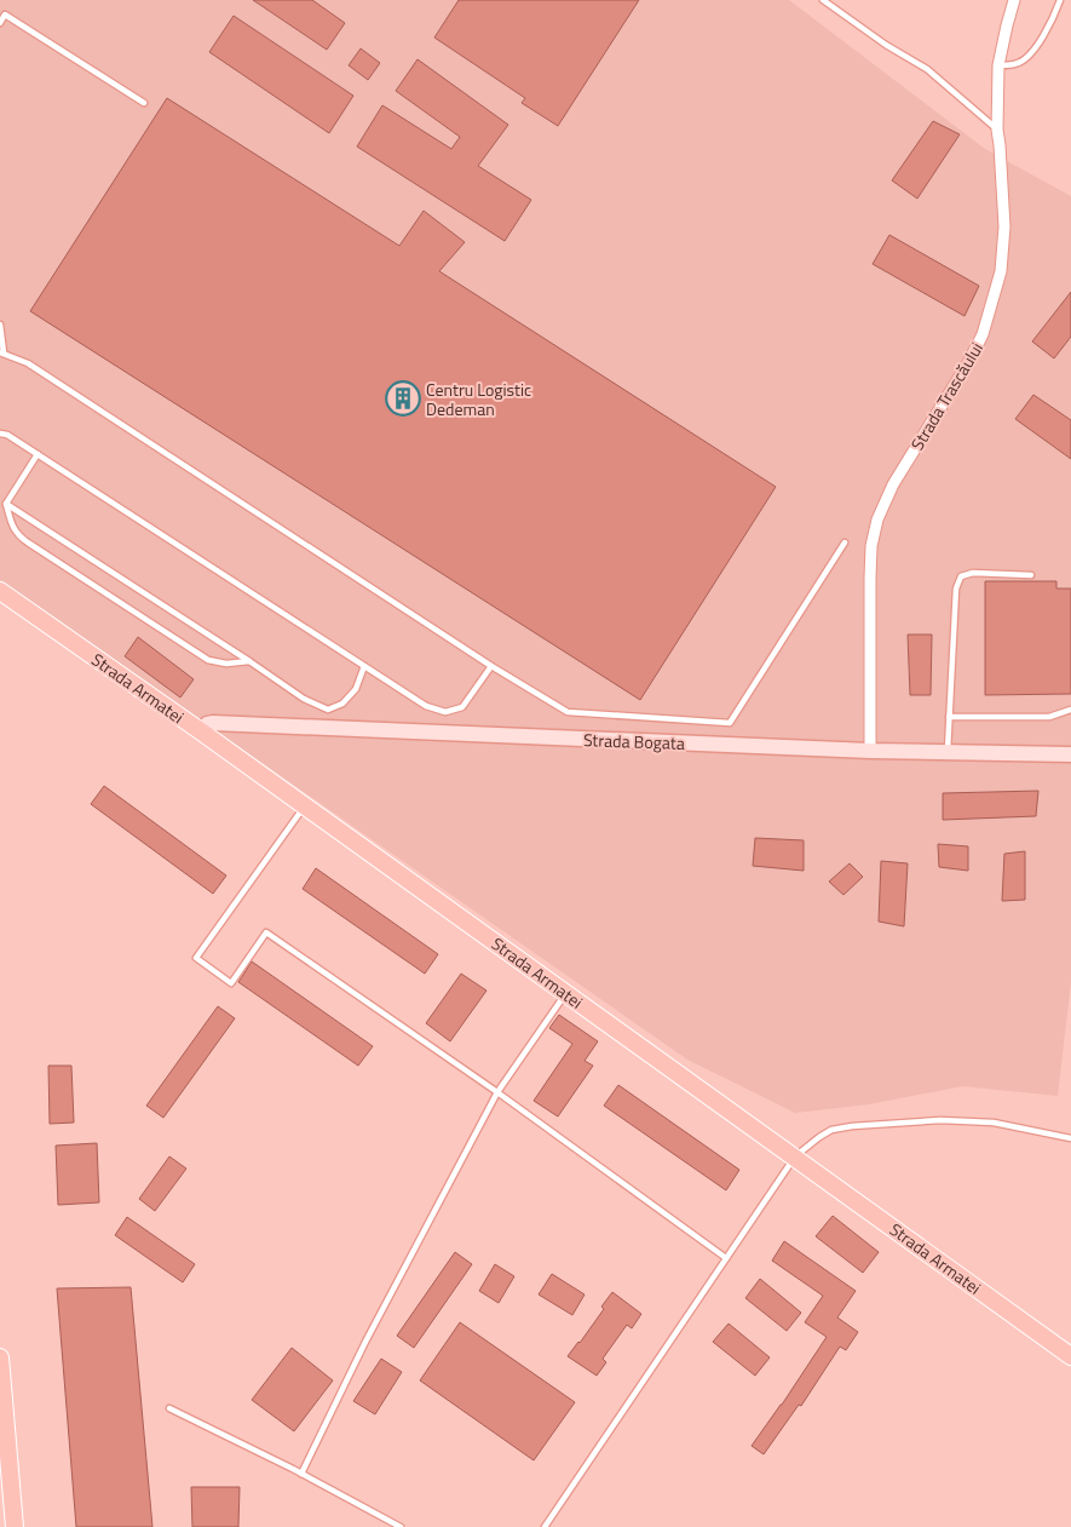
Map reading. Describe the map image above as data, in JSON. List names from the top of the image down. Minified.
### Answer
{"streets":{"main road":["Strada Armatei","Strada Bogata"],"street":["Strada Trascăului"]},"crossings":[["Strada Trascăului","Strada Bogata"],["Strada Armatei","Strada Bogata"]],"places":{"building":["Centru Logistic Dedeman"]}}
